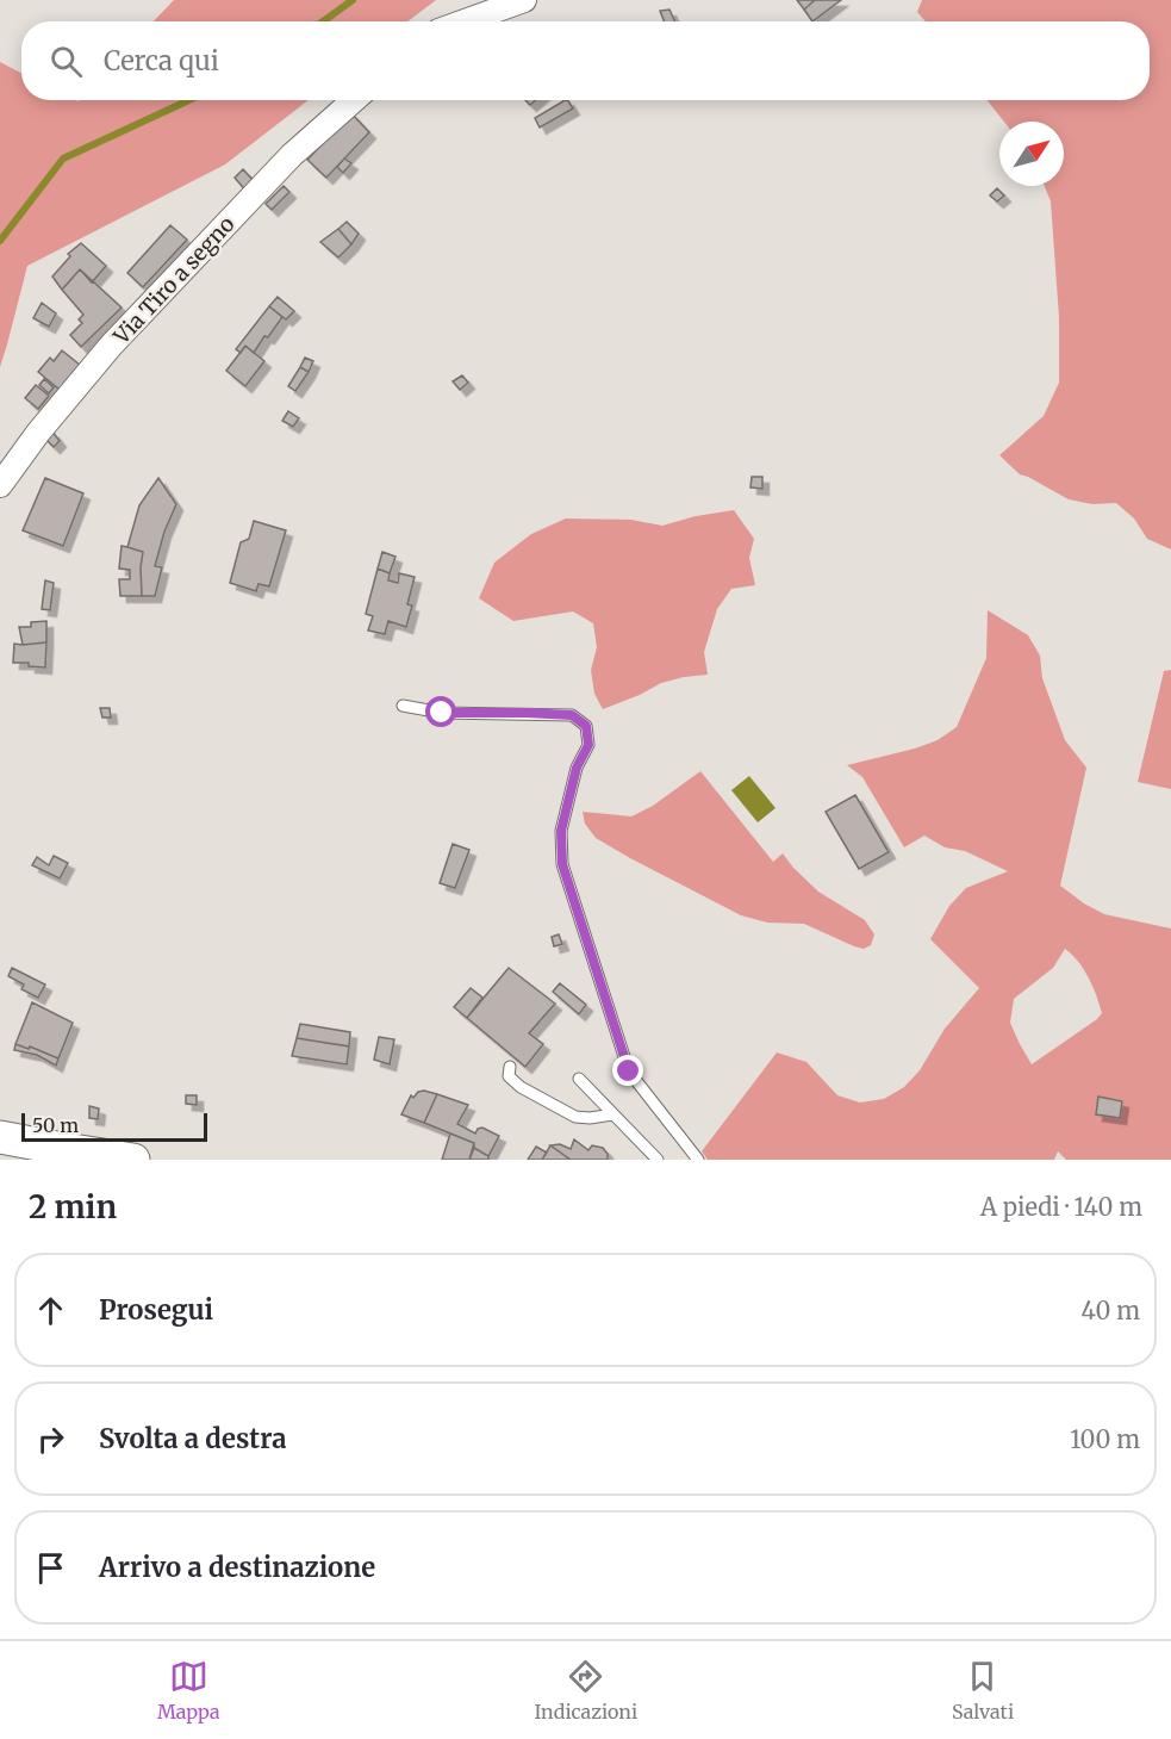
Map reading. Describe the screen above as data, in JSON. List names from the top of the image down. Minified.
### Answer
{"streets":{"street":["Via Tiro a segno"]},"scale_bar":"50 m","north":"top right","page":{"search":"Cerca qui","scale":"50 m","heading":["2 min","A piedi · 140 m"],"list":[["Prosegui","40 m"],["Svolta a destra","100 m"],"Arrivo a destinazione"],"nav":["Mappa","Indicazioni","Salvati"]}}
